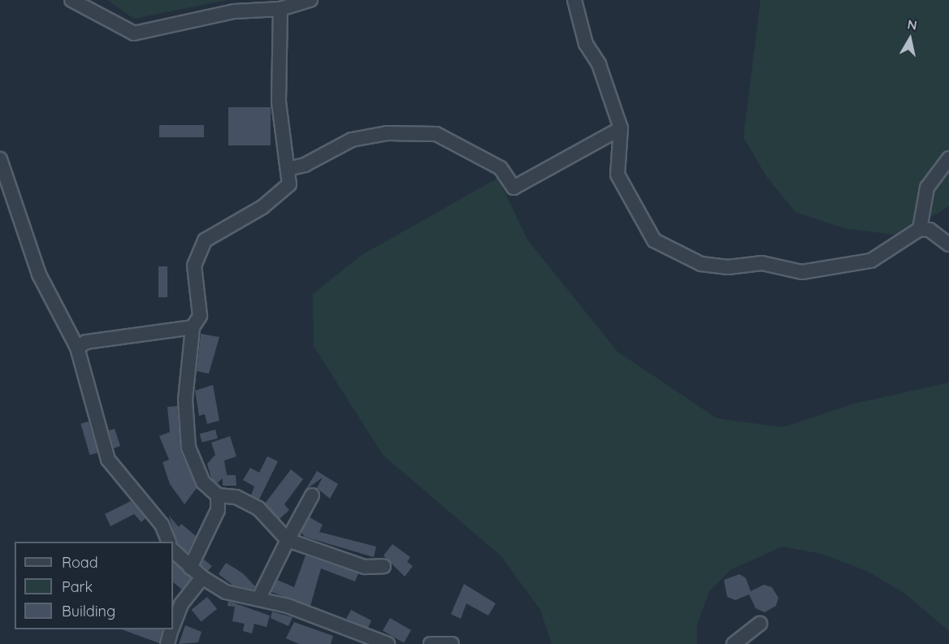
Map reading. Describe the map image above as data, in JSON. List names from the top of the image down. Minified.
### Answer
{"legend":["Road","Park","Building"],"north":"top"}
